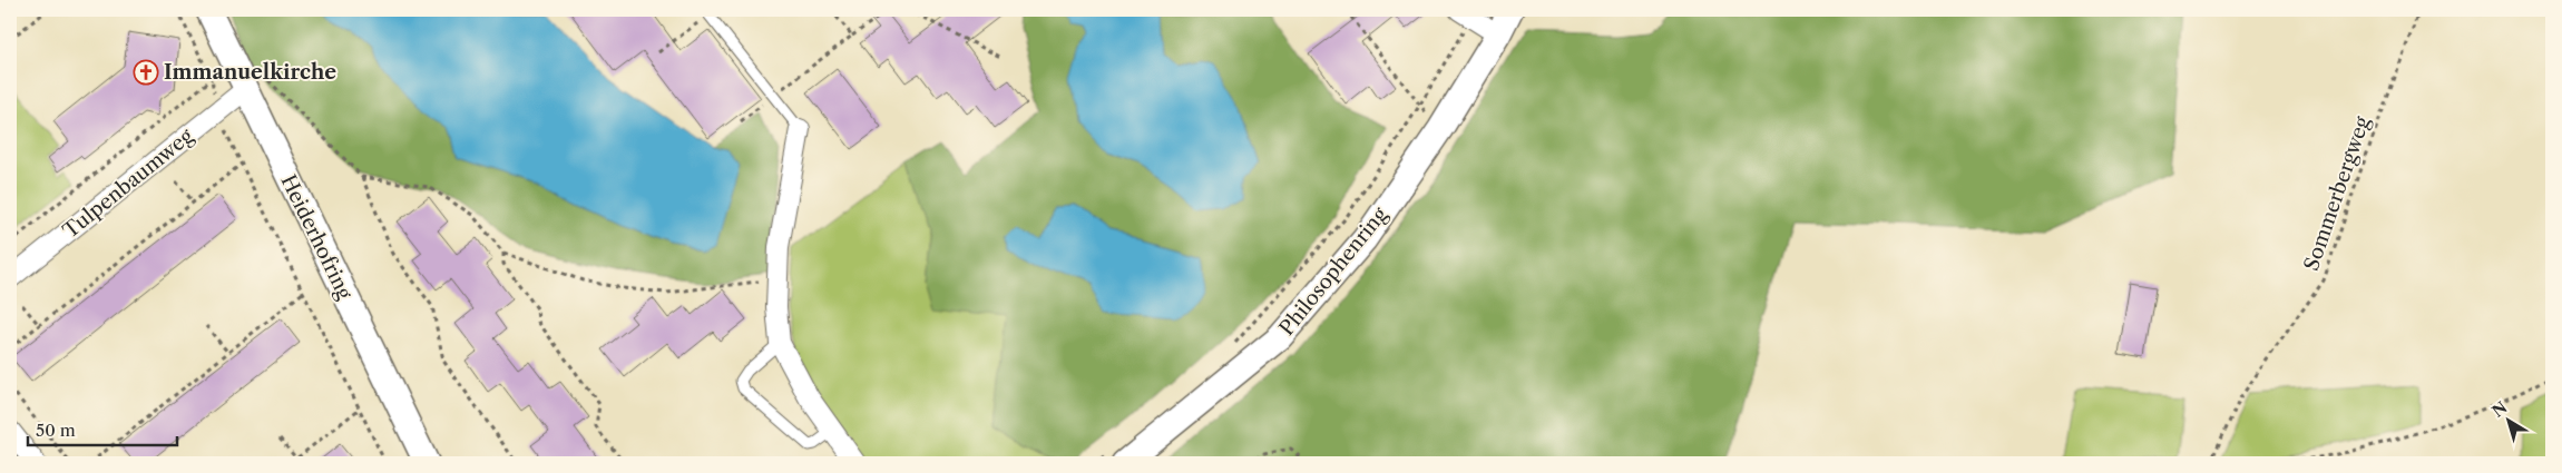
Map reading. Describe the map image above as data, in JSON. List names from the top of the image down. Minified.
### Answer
{"streets":{"street":["Tulpenbaumweg","Heiderhofring","Philosophenring"],"path":["Sommerbergweg"]},"crossings":[["Tulpenbaumweg","Heiderhofring"]],"places":{"church":["Immanuelkirche"]},"scale_bar":"50 m","north":"top left"}
